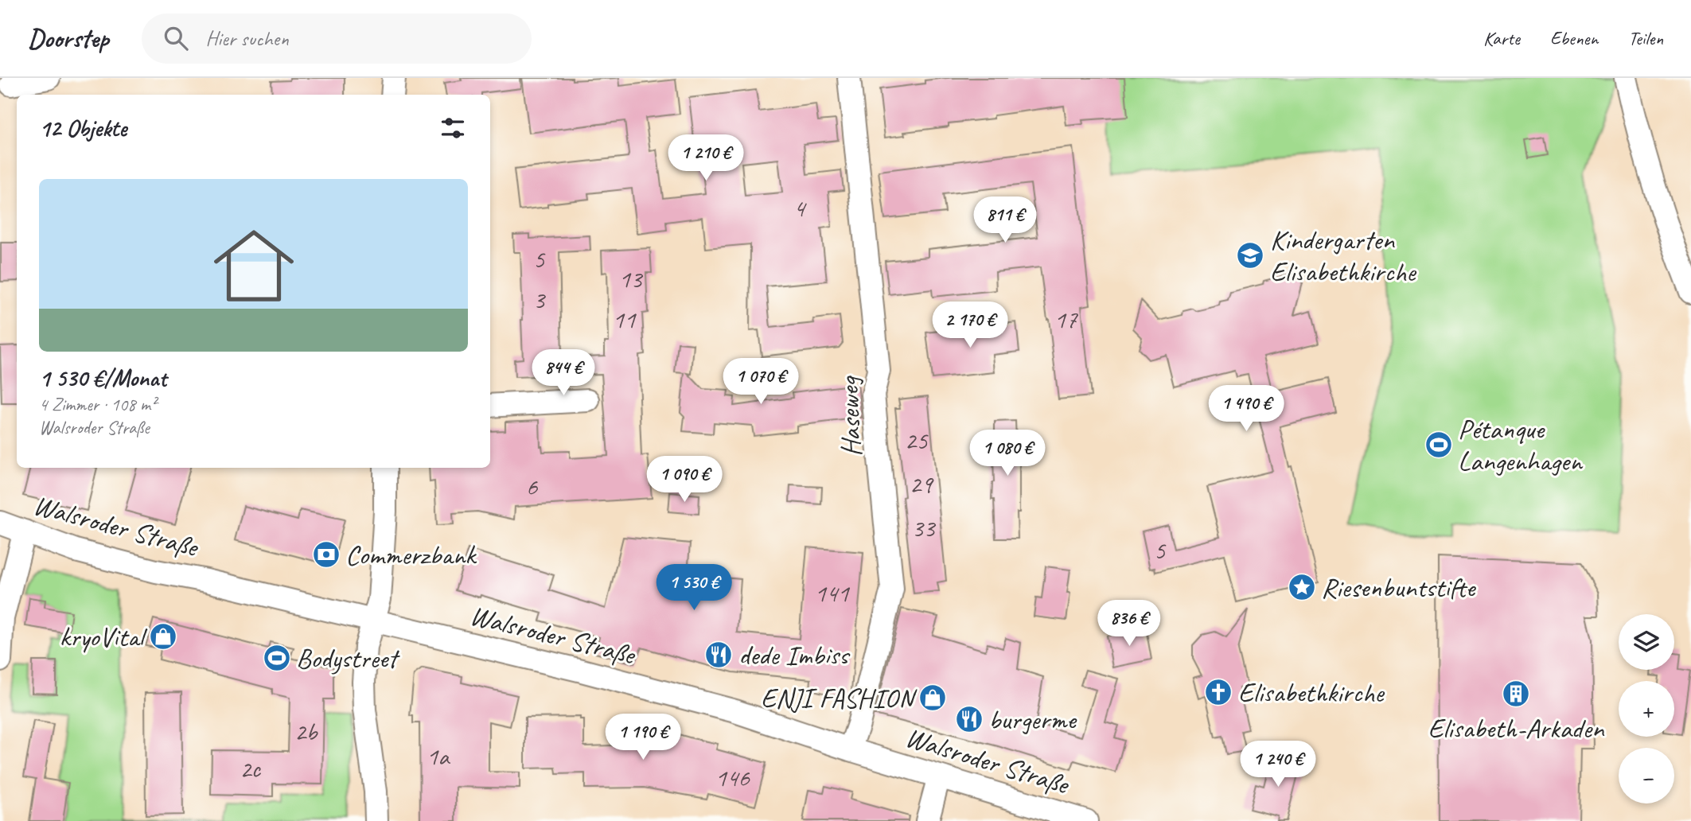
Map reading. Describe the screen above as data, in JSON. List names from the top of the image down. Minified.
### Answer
{"streets":{"street":["Haseweg","Walsroder Straße"]},"crossings":[["Haseweg","Walsroder Straße"]],"places":{"school or university":["Kindergarten Elisabethkirche"],"sports":["Pétanque Langenhagen","Bodystreet"],"bank":["Commerzbank"],"place":["Riesenbuntstifte"],"shop":["kryoVital","ENJI FASHION"],"restaurant":["dede Imbiss","burgerme"],"church":["Elisabethkirche"],"building":["Elisabeth-Arkaden"]},"house_numbers":["4","5","13","3","11","17","25","29","6","33","5","141","2b","1a","2c","146"],"page":{"header":"Doorstep","search":"Hier suchen","nav":["Karte","Ebenen","Teilen"],"heading":"12 Objekte","price":["1 210 €","811 €","2 170 €","844 €","1 070 €","1 490 €","1 080 €","1 090 €","1 530 €","836 €","1 190 €","1 240 €"],"list":[{"name":"1 530 €/Monat","note":"4 Zimmer · 108 m² · Walsroder Straße"}],"map_buttons":["+","−"]}}
